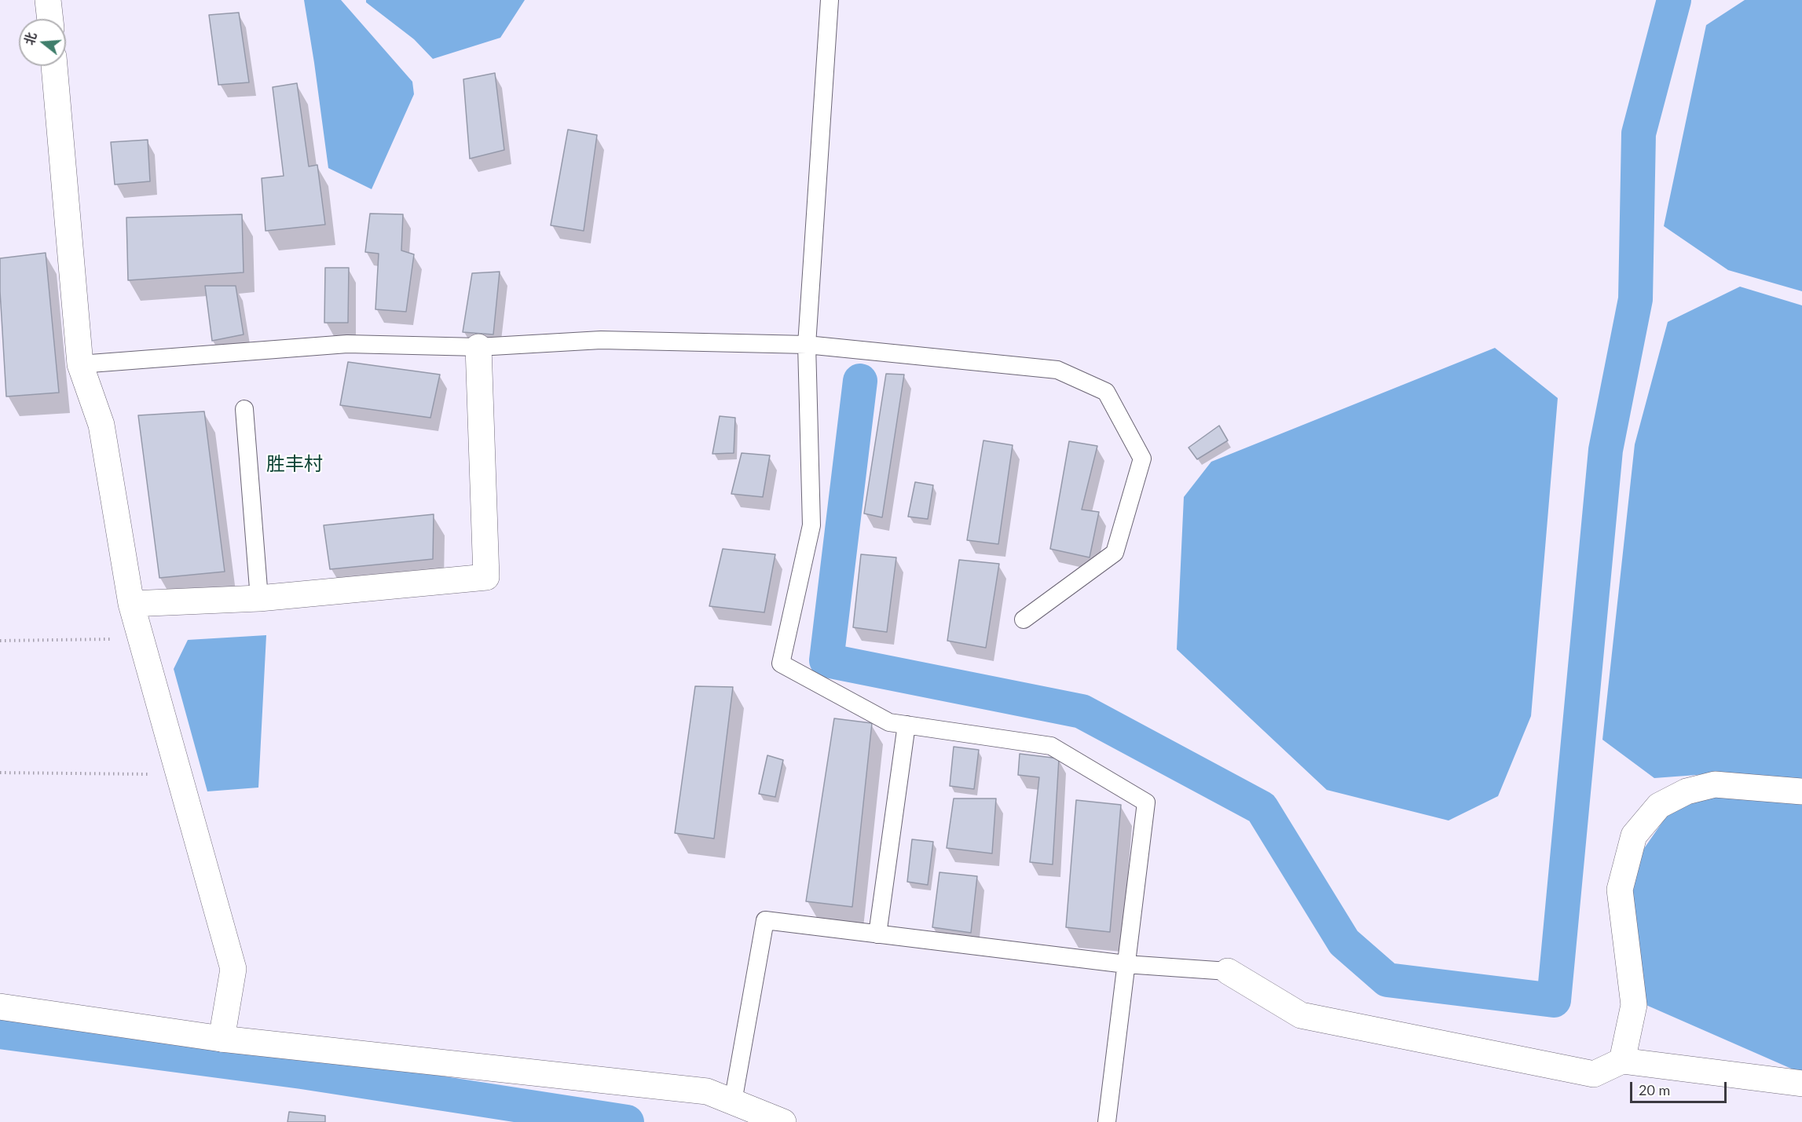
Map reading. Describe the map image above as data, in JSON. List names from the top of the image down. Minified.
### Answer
{"districts":["胜丰村"],"scale_bar":"20 m","north":"left"}
